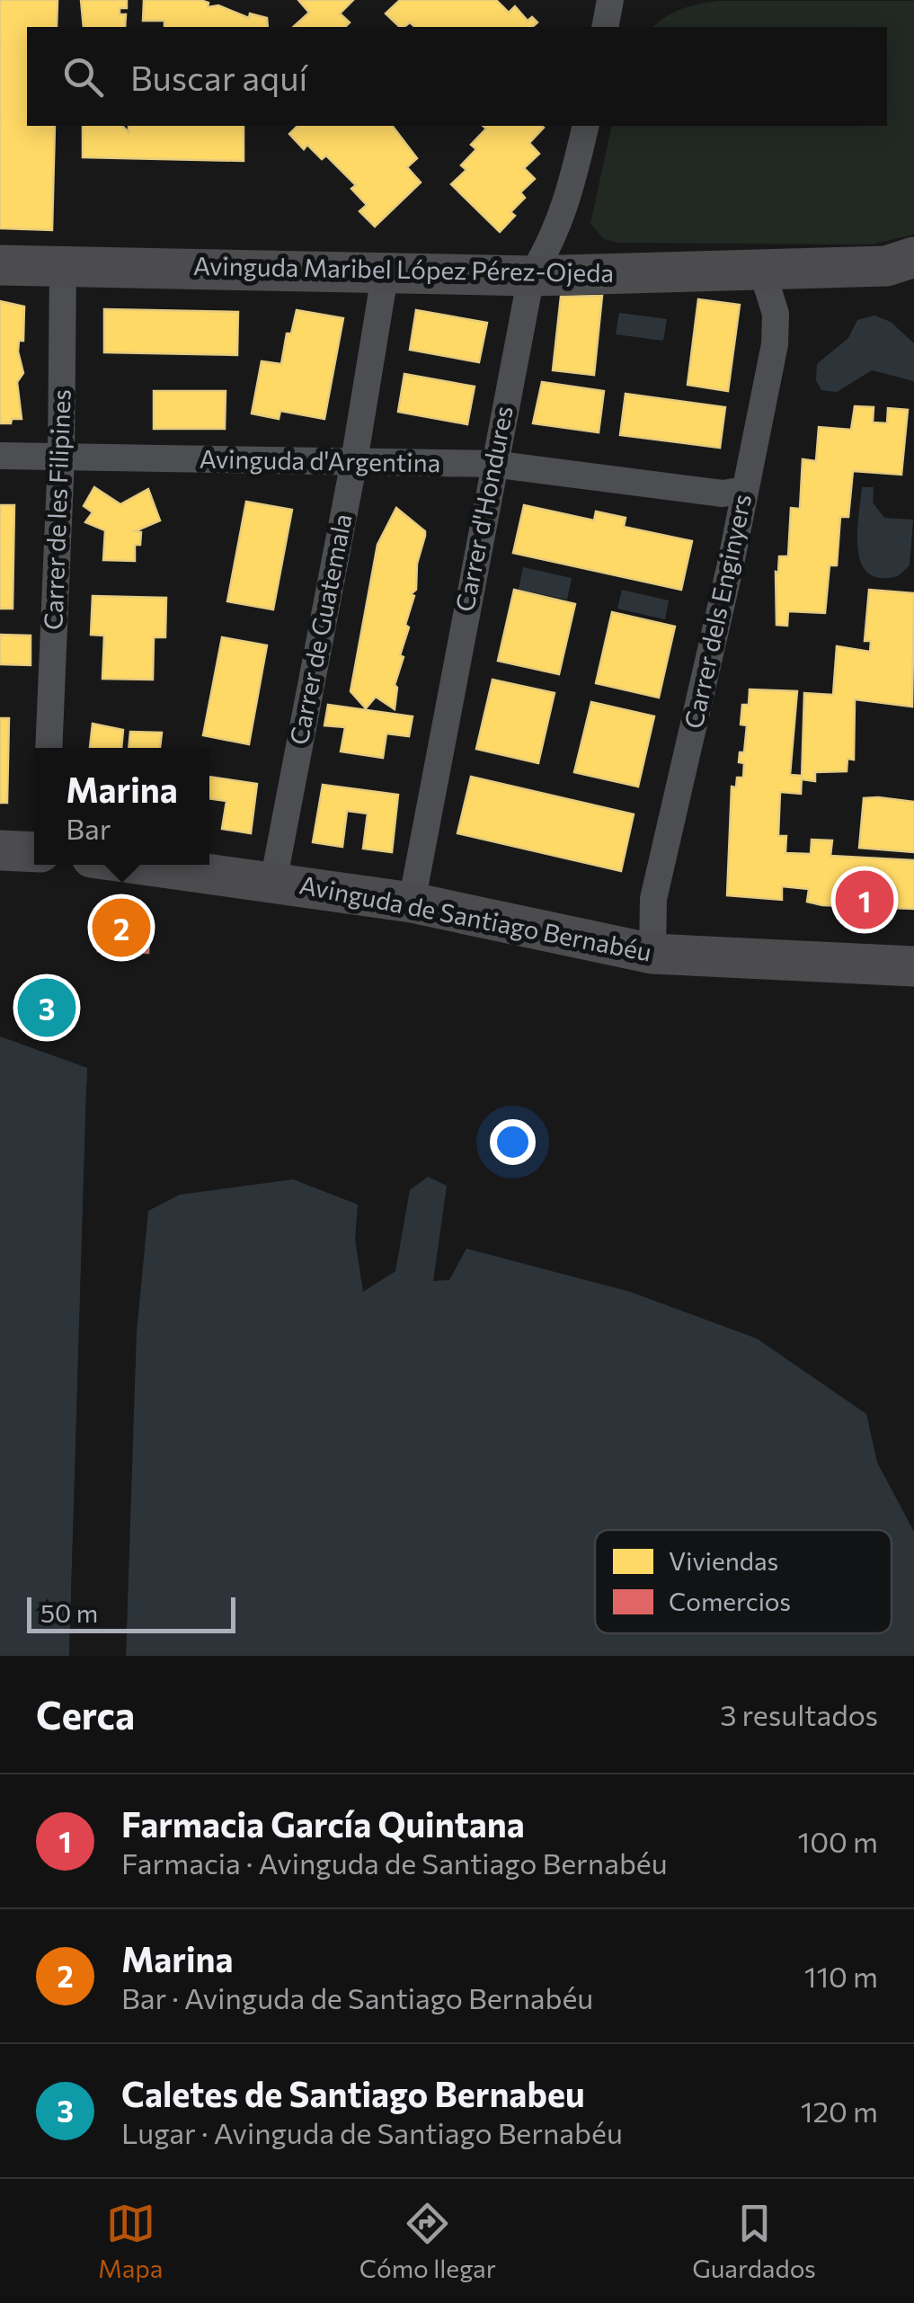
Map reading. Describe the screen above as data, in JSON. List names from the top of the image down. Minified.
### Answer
{"streets":{"street":["Avinguda Maribel López Pérez-Ojeda","Avinguda d'Argentina","Carrer d'Hondures","Carrer de les Filipines","Carrer dels Enginyers","Carrer de Guatemala","Avinguda de Santiago Bernabéu"]},"crossings":[["Avinguda Maribel López Pérez-Ojeda","Carrer d'Hondures"],["Avinguda Maribel López Pérez-Ojeda","Carrer de les Filipines"],["Avinguda Maribel López Pérez-Ojeda","Carrer dels Enginyers"],["Avinguda Maribel López Pérez-Ojeda","Carrer de Guatemala"],["Avinguda d'Argentina","Carrer d'Hondures"],["Avinguda d'Argentina","Carrer de les Filipines"],["Avinguda d'Argentina","Carrer dels Enginyers"],["Avinguda d'Argentina","Carrer de Guatemala"],["Carrer d'Hondures","Avinguda de Santiago Bernabéu"],["Carrer dels Enginyers","Avinguda de Santiago Bernabéu"],["Carrer de Guatemala","Avinguda de Santiago Bernabéu"]],"legend":["Viviendas","Comercios"],"scale_bar":"50 m","page":{"search":"Buscar aquí","popup":["Marina","Bar"],"pins":["1","2","3"],"scale":"50 m","heading":["Cerca","3 resultados"],"list":[{"mark":"1","name":"Farmacia García Quintana","note":"Farmacia · Avinguda de Santiago Bernabéu","value":"100 m"},{"mark":"2","name":"Marina","note":"Bar · Avinguda de Santiago Bernabéu","value":"110 m"},{"mark":"3","name":"Caletes de Santiago Bernabeu","note":"Lugar · Avinguda de Santiago Bernabéu","value":"120 m"}],"nav":["Mapa","Cómo llegar","Guardados"]}}
